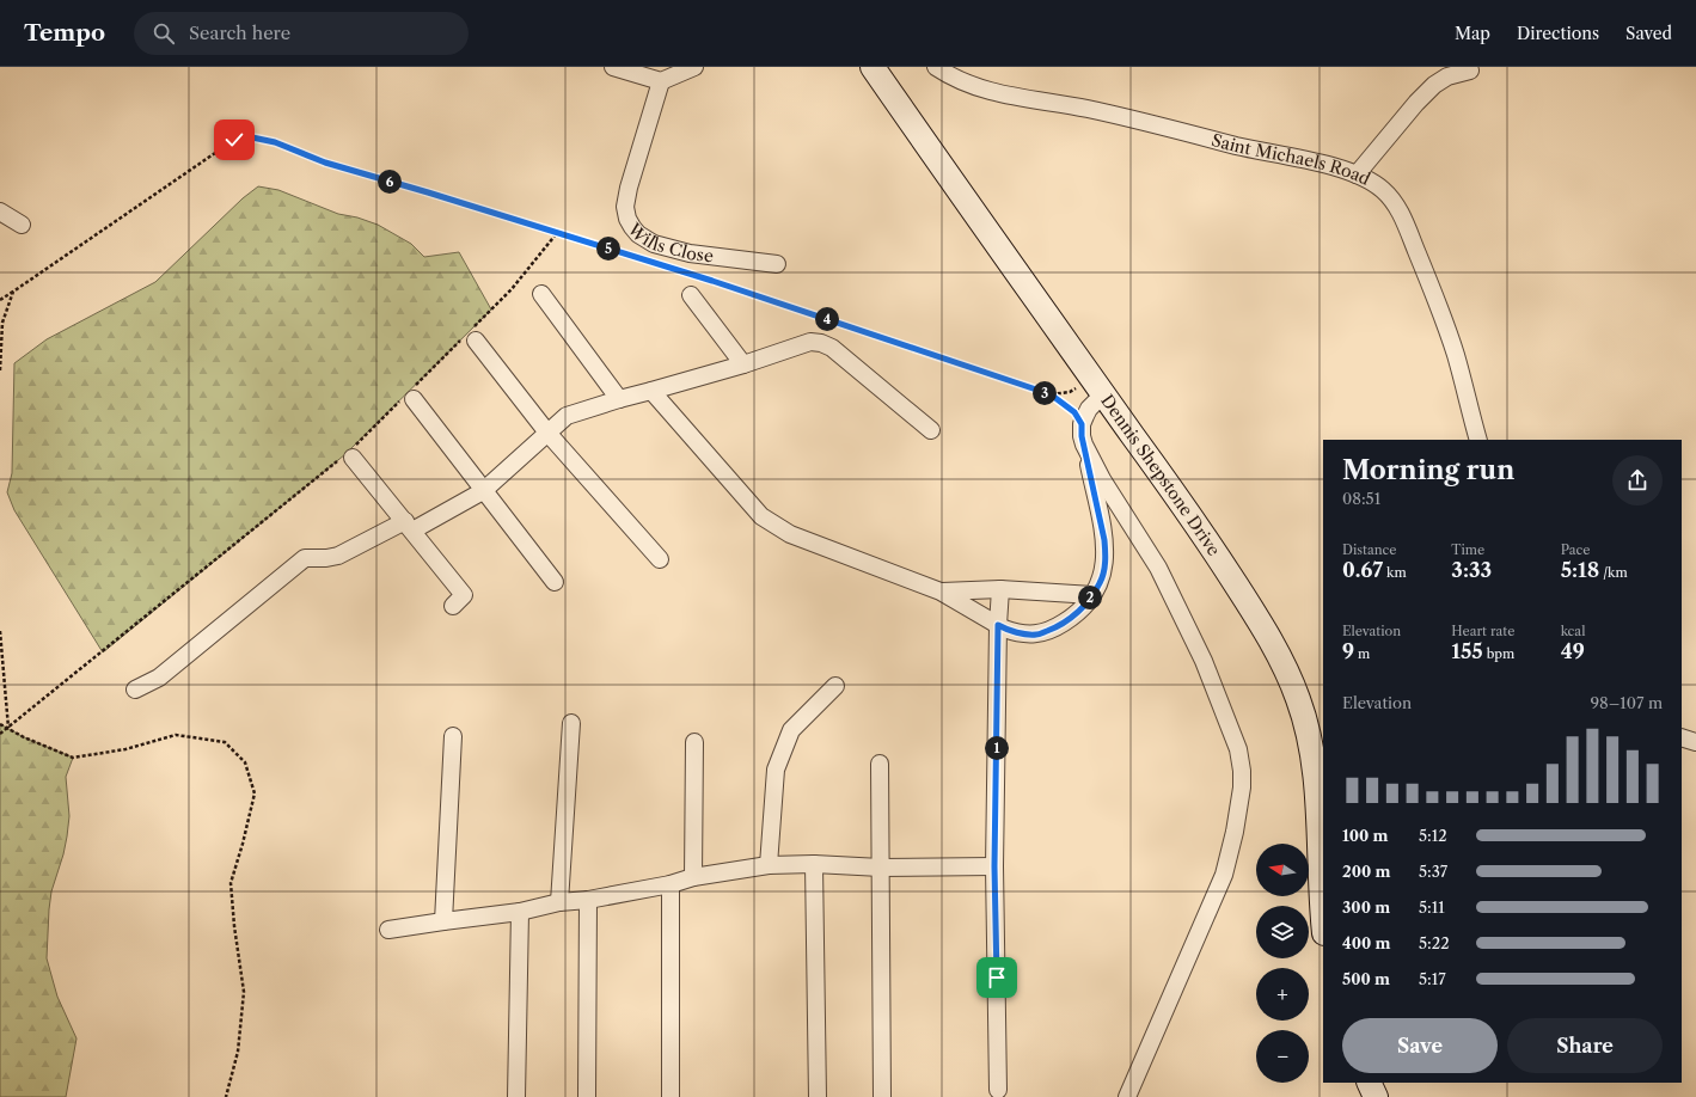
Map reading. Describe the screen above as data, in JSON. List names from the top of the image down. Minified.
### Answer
{"streets":{"street":["Saint Michaels Road","Wills Close","Dennis Shepstone Drive"]},"north":"left","page":{"header":"Tempo","search":"Search here","nav":["Map","Directions","Saved"],"pins":["6","5","4","3","2","1"],"heading":["Morning run","08:51"],"stats":[["Distance","0.67 km"],["Time","3:33"],["Pace","5:18 /km"],["Elevation","9 m"],["Heart rate","155 bpm"],["kcal","49"]],"chart":["Elevation","98–107 m"],"list":[{"name":"100 m","note":"5:12"},{"name":"200 m","note":"5:37"},{"name":"300 m","note":"5:11"},{"name":"400 m","note":"5:22"},{"name":"500 m","note":"5:17"}],"map_buttons":["+","−"],"buttons":["Save","Share"]}}
